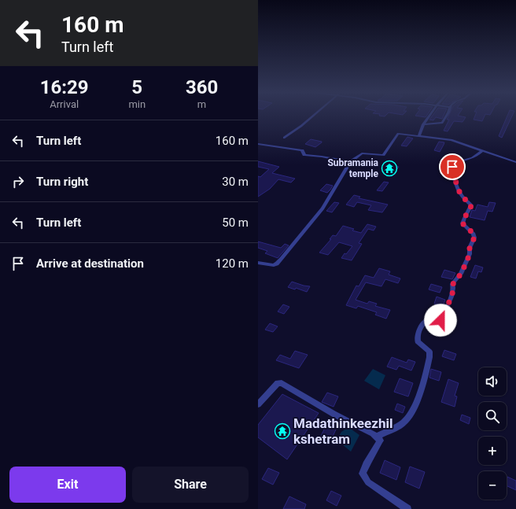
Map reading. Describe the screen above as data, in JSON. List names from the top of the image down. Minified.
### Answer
{"places":{"temple":["Subramania temple","Madathinkeezhil kshetram"]},"page":{"turn":["160 m","Turn left"],"eta":["16:29","Arrival","5","min","360","m"],"list":[{"name":"Turn left","value":"160 m"},{"name":"Turn right","value":"30 m"},{"name":"Turn left","value":"50 m"},{"name":"Arrive at destination","value":"120 m"}],"map_buttons":["+","−"],"buttons":["Exit","Share"]}}
